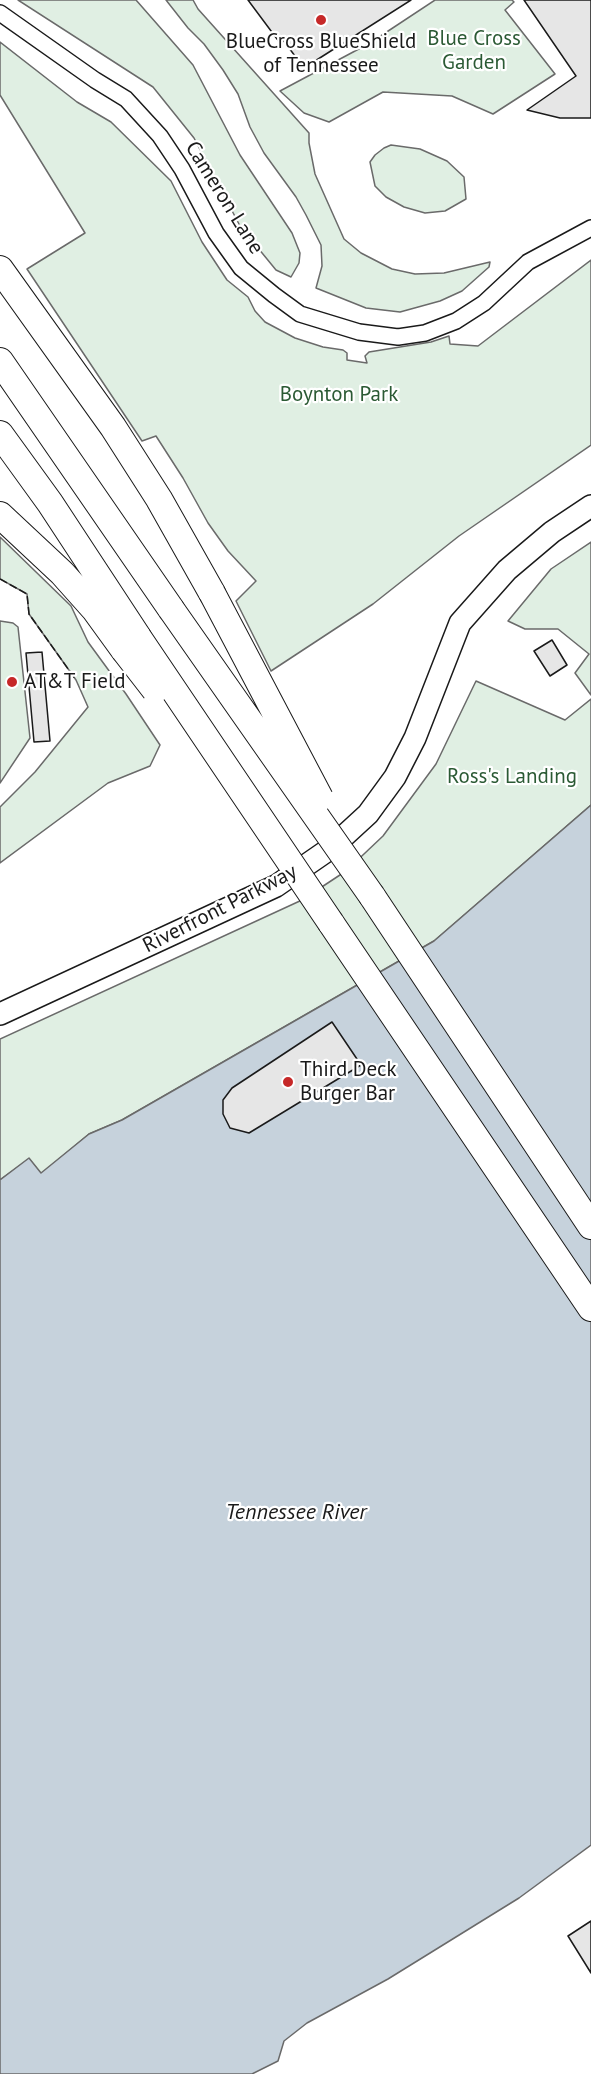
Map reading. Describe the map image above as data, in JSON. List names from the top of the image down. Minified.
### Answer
{"streets":{"main road":["Riverfront Parkway"],"street":["Cameron Lane"]},"water":["Tennessee River"],"parks":["Blue Cross Garden","Boynton Park","Ross's Landing"],"places":["BlueCross BlueShield of Tennessee","AT&T Field","Third Deck Burger Bar"]}
